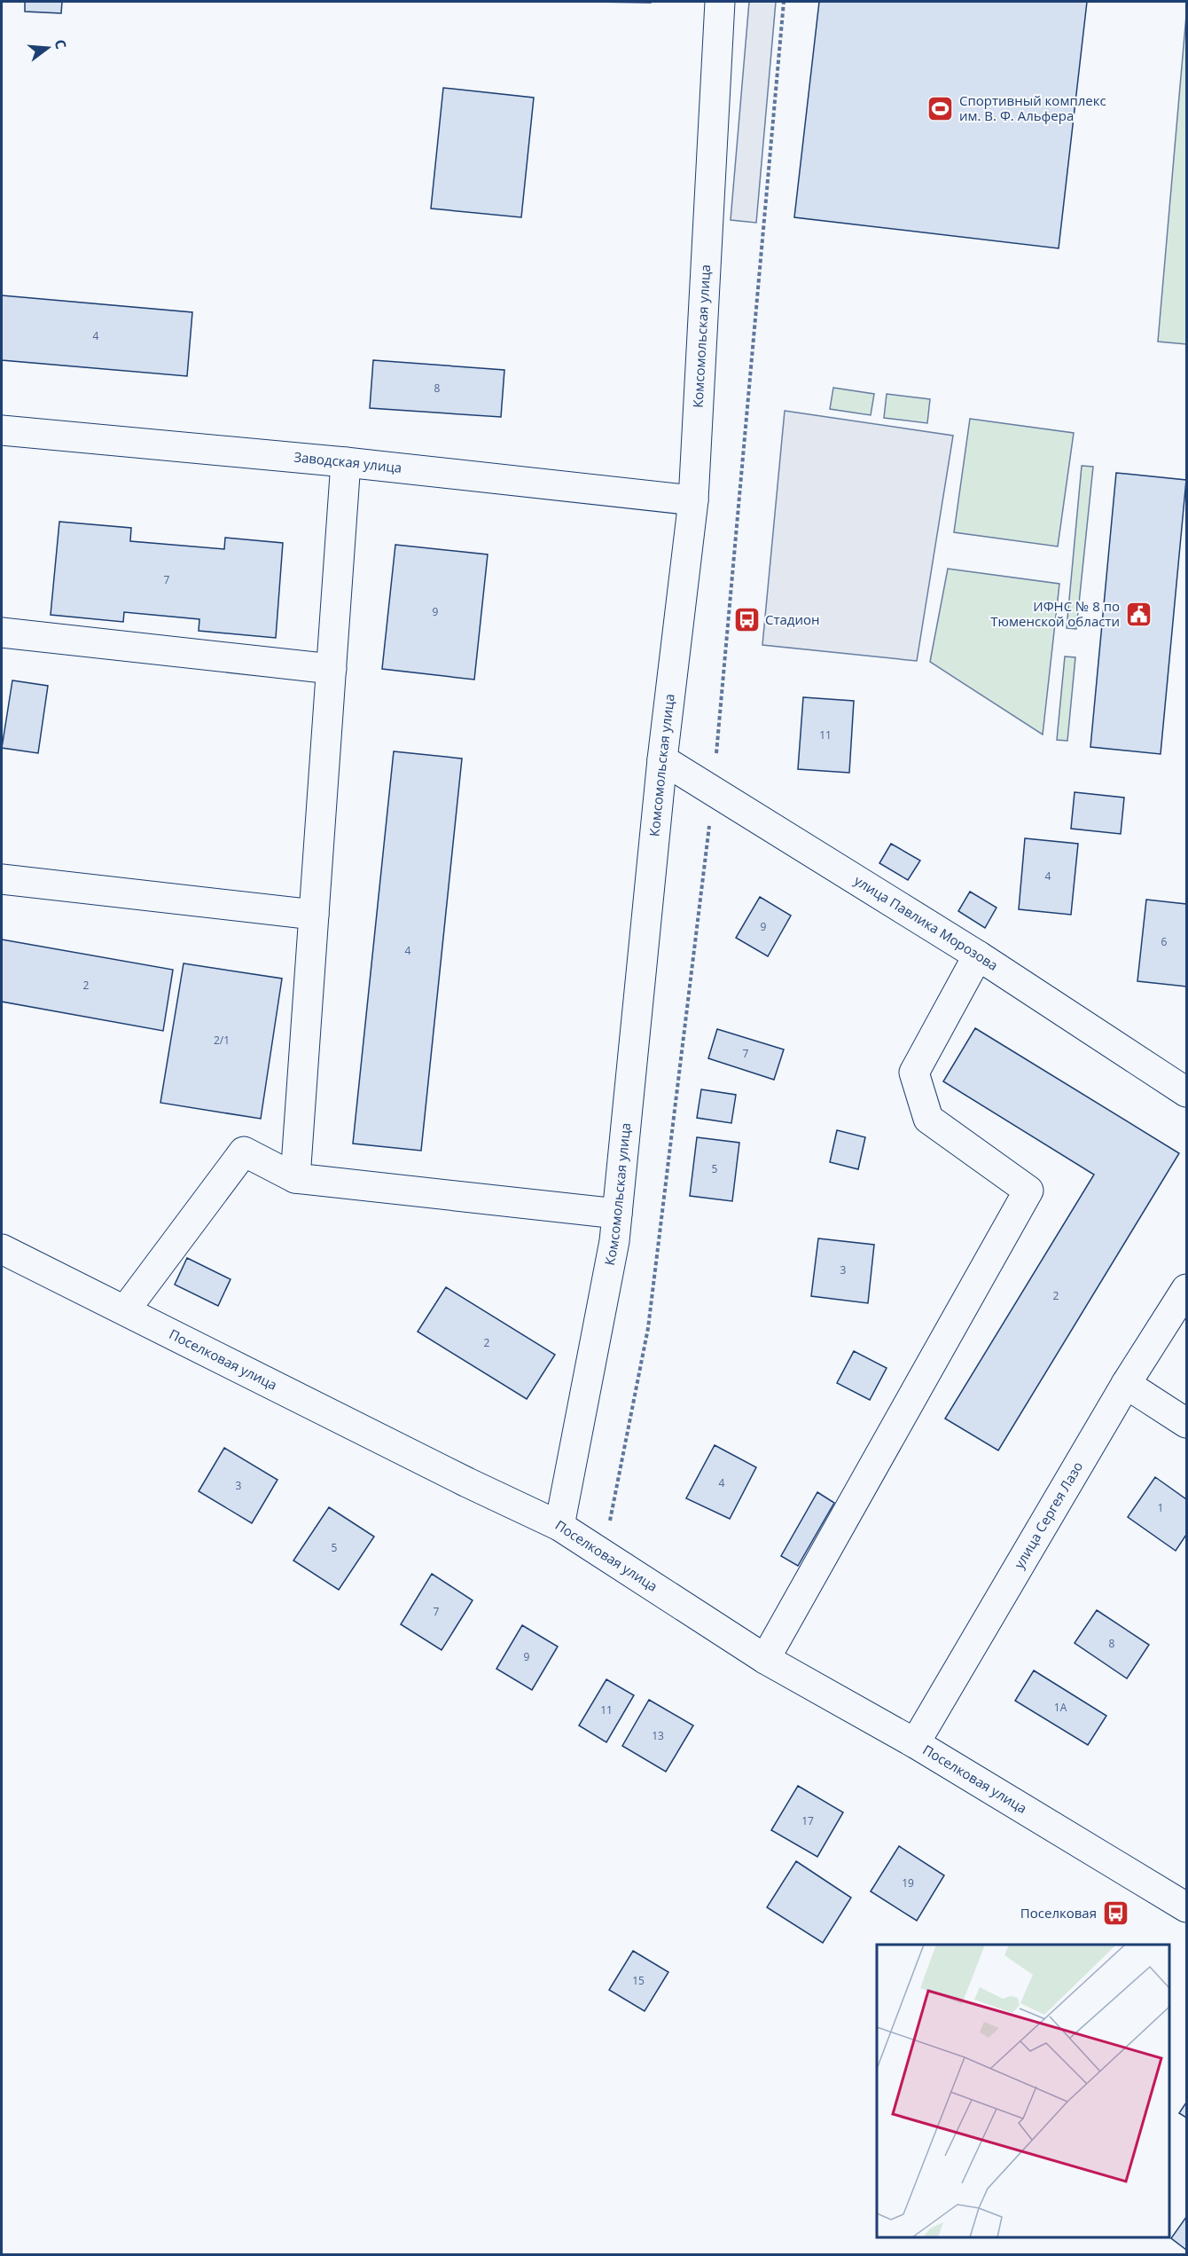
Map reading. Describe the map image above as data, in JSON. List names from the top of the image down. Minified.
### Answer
{"streets":{"street":["Комсомольская улица","Заводская улица","улица Павлика Морозова","Поселковая улица","улица Сергея Лазо"]},"crossings":[["Комсомольская улица","Заводская улица"],["Комсомольская улица","улица Павлика Морозова"],["Комсомольская улица","Поселковая улица"],["Поселковая улица","улица Сергея Лазо"]],"places":{"sports":["Спортивный комплекс им. В. Ф. Альфера"],"public building":["ИФНС № 8 по Тюменской области"],"bus stop":["Стадион","Поселковая"]},"house_numbers":["4","8","7","9","11","4","9","6","4","2","2/1","7","5","3","2","2","4","3","1","5","7","8","9","1А","11","13","17","19","15"],"north":"right"}
